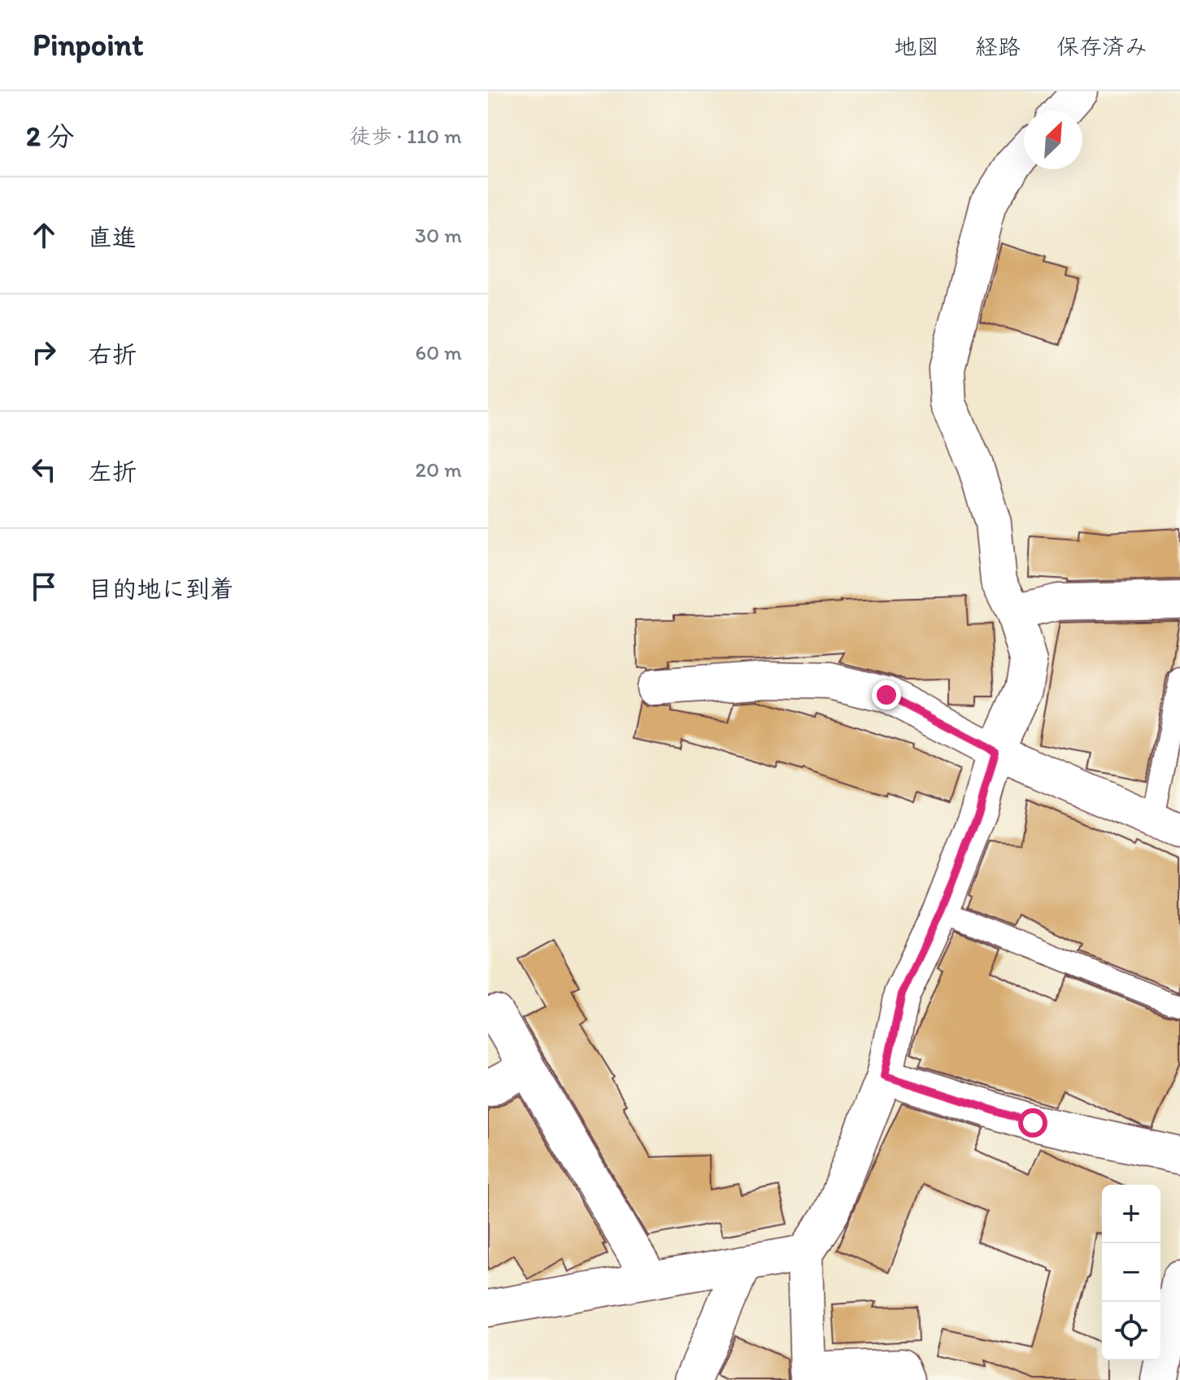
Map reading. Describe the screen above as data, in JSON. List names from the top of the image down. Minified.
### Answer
{"north":"top right","page":{"header":"Pinpoint","nav":["地図","経路","保存済み"],"heading":["2 分","徒歩 · 110 m"],"list":[["直進","30 m"],["右折","60 m"],["左折","20 m"],"目的地に到着"],"map_buttons":["+","−"]}}
